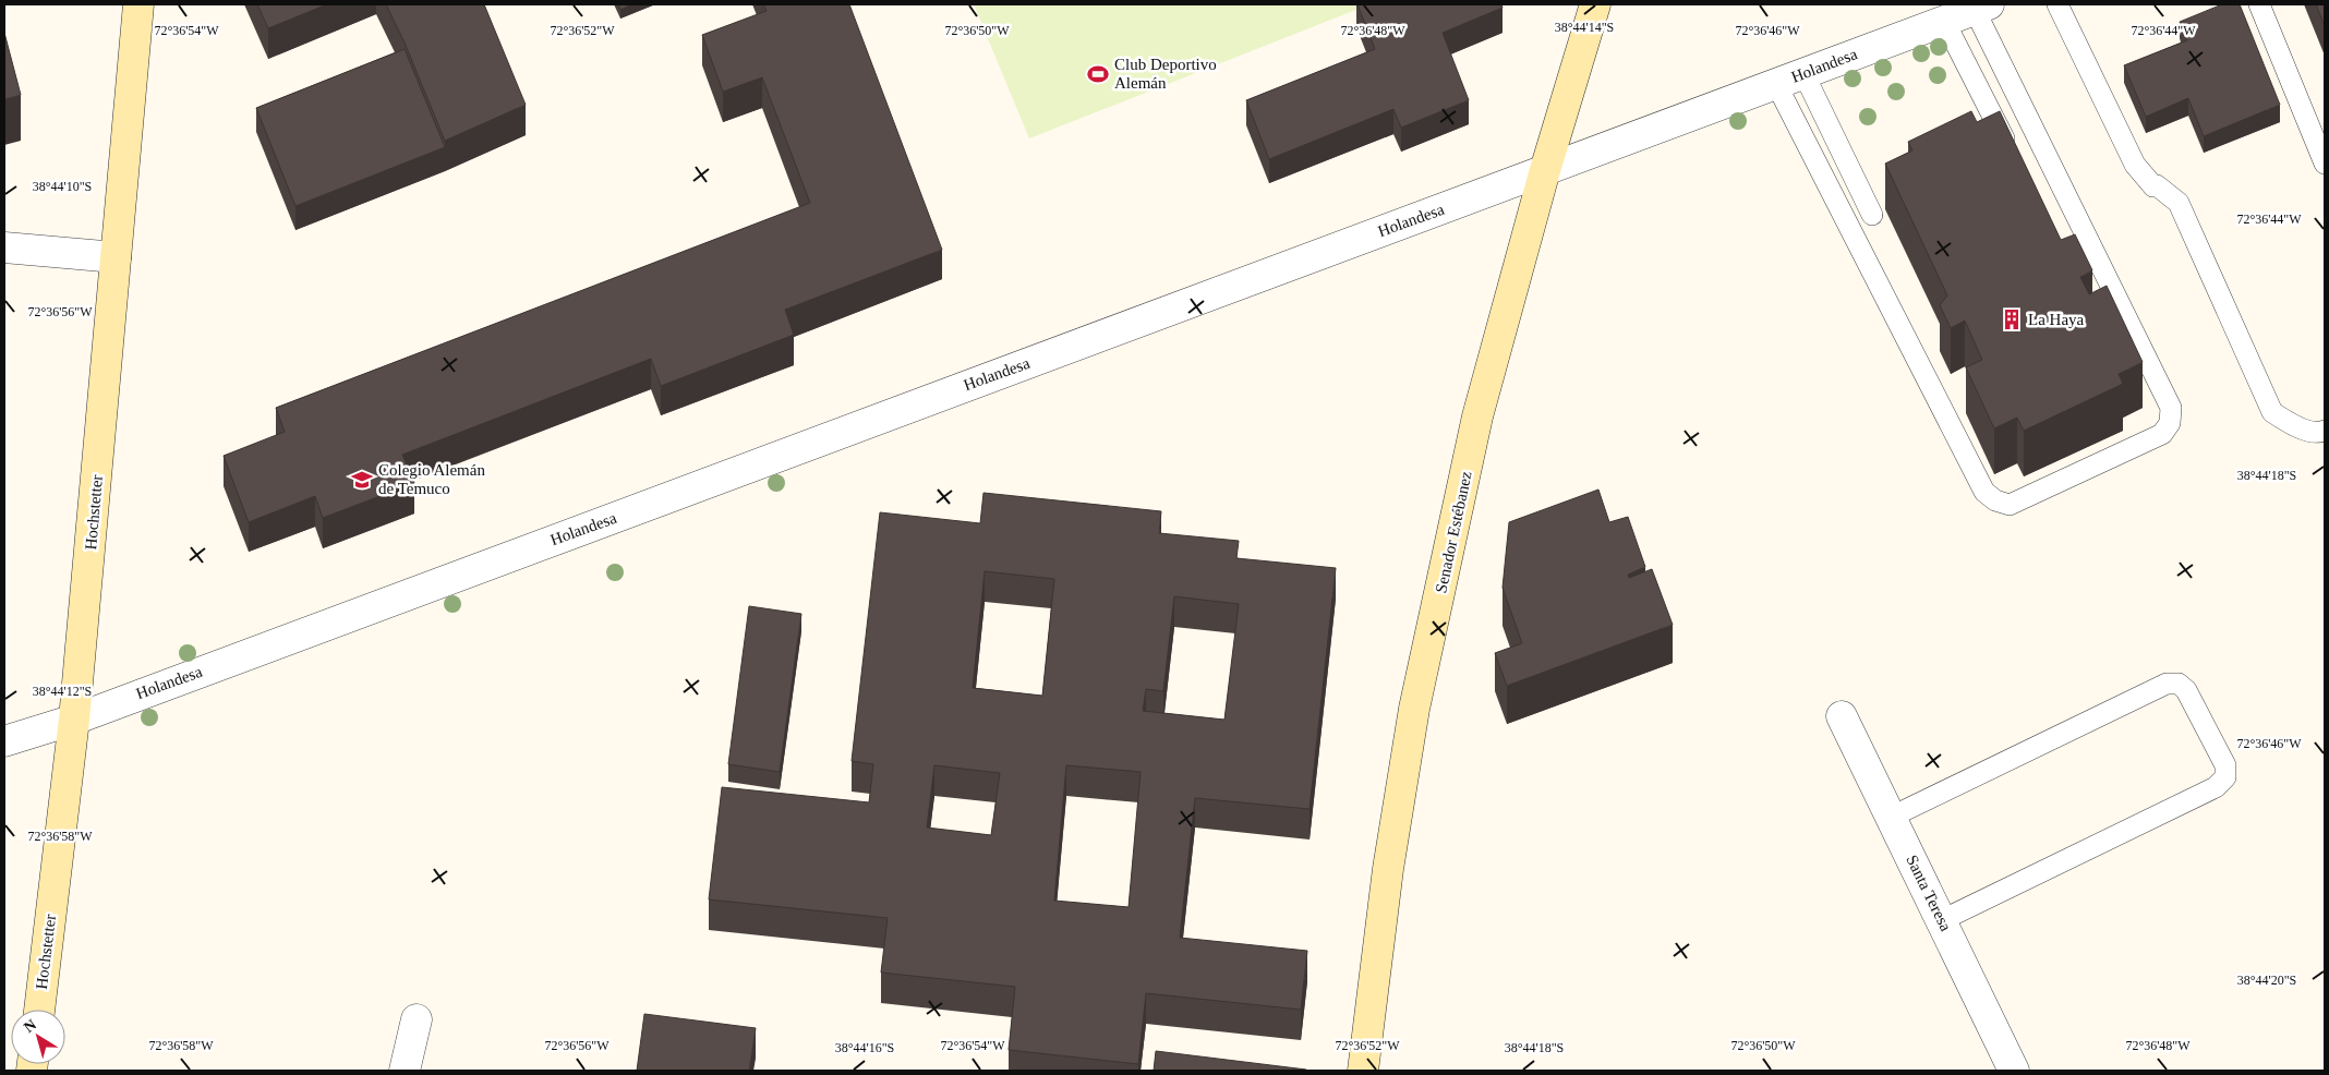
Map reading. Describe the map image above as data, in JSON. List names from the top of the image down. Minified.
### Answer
{"streets":{"main road":["Hochstetter","Senador Estébanez"],"street":["Holandesa","Santa Teresa"]},"crossings":[["Holandesa","Hochstetter"],["Holandesa","Senador Estébanez"]],"places":{"sports":["Club Deportivo Alemán"],"building":["La Haya"],"school or university":["Colegio Alemán de Temuco"]},"north":"top left","coordinates":["38°44'14\"S","72°36'54\"W","72°36'52\"W","72°36'50\"W","72°36'48\"W","72°36'46\"W","72°36'44\"W","38°44'10\"S","72°36'56\"W","38°44'18\"S","38°44'12\"S","72°36'58\"W","38°44'20\"S","38°44'16\"S"]}
